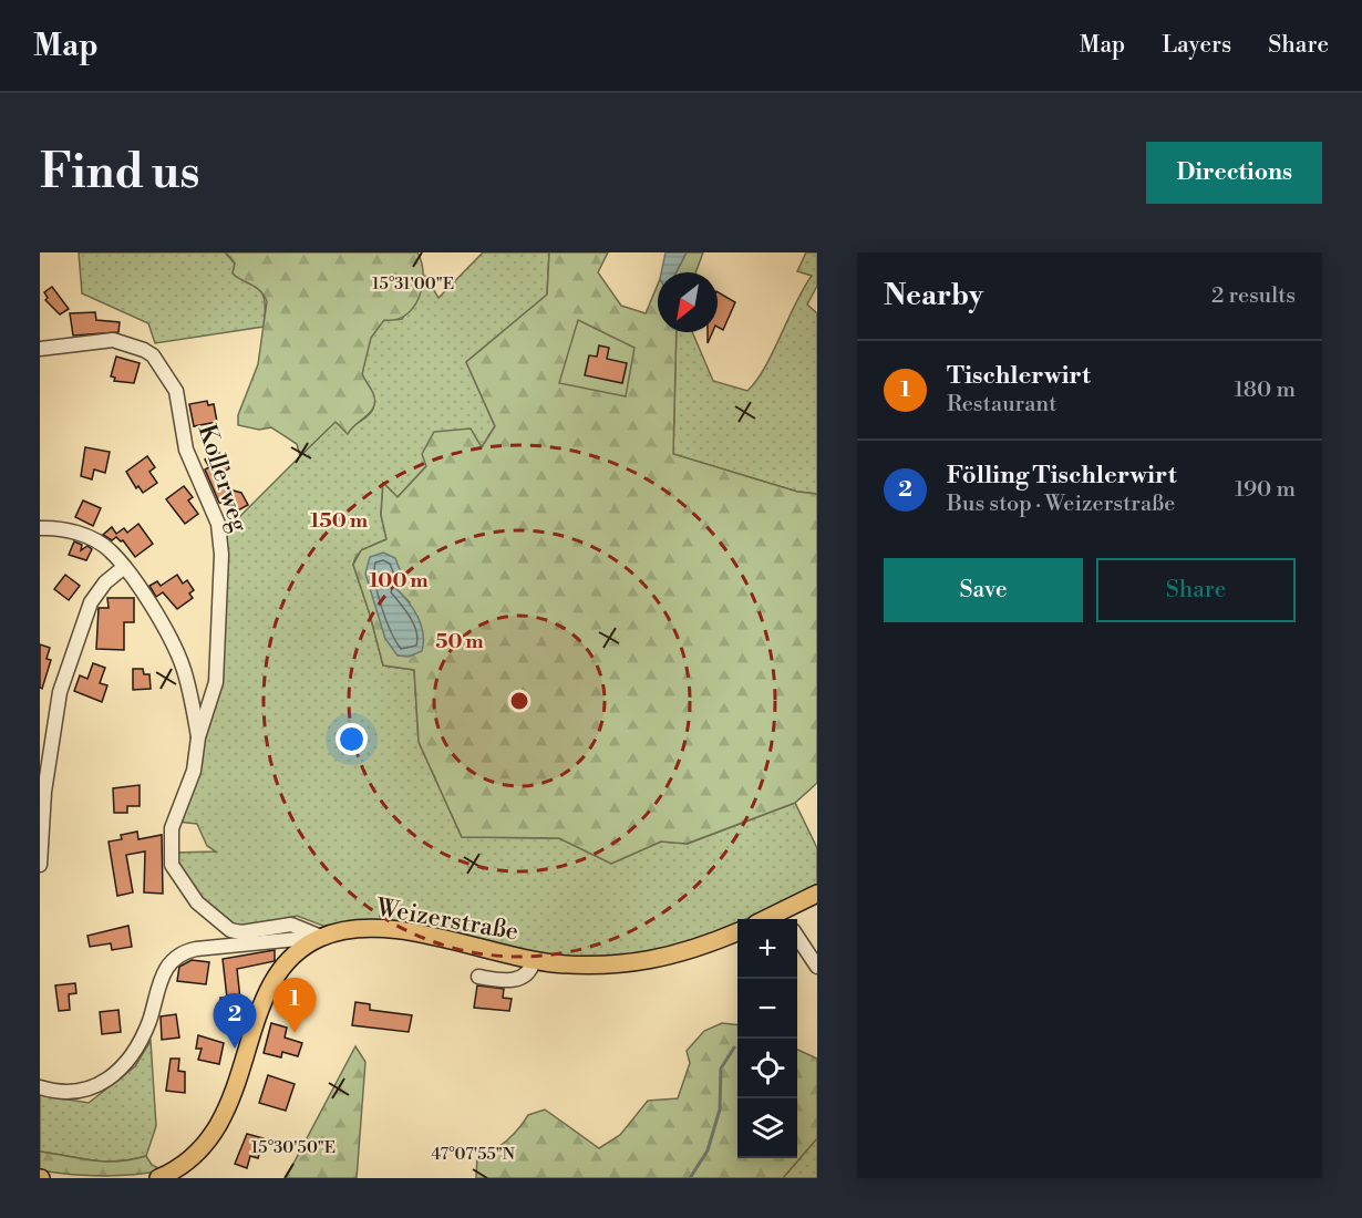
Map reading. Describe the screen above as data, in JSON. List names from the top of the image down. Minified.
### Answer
{"streets":{"main road":["Weizerstraße"],"street":["Kollerweg"]},"crossings":[["Kollerweg","Weizerstraße"]],"north":"bottom left","page":{"header":"Map","nav":["Map","Layers","Share"],"buttons":["Directions",["Save","Share"]],"title":"Find us","heading":["Nearby","2 results"],"list":[{"mark":"1","name":"Tischlerwirt","note":"Restaurant","value":"180 m"},{"mark":"2","name":"Fölling Tischlerwirt","note":"Bus stop · Weizerstraße","value":"190 m"}],"map_buttons":["+","−"],"pins":["1","2"]},"coordinates":["15°31'00\"E","15°30'50\"E","47°07'55\"N"],"rings":["150 m","100 m","50 m"]}
